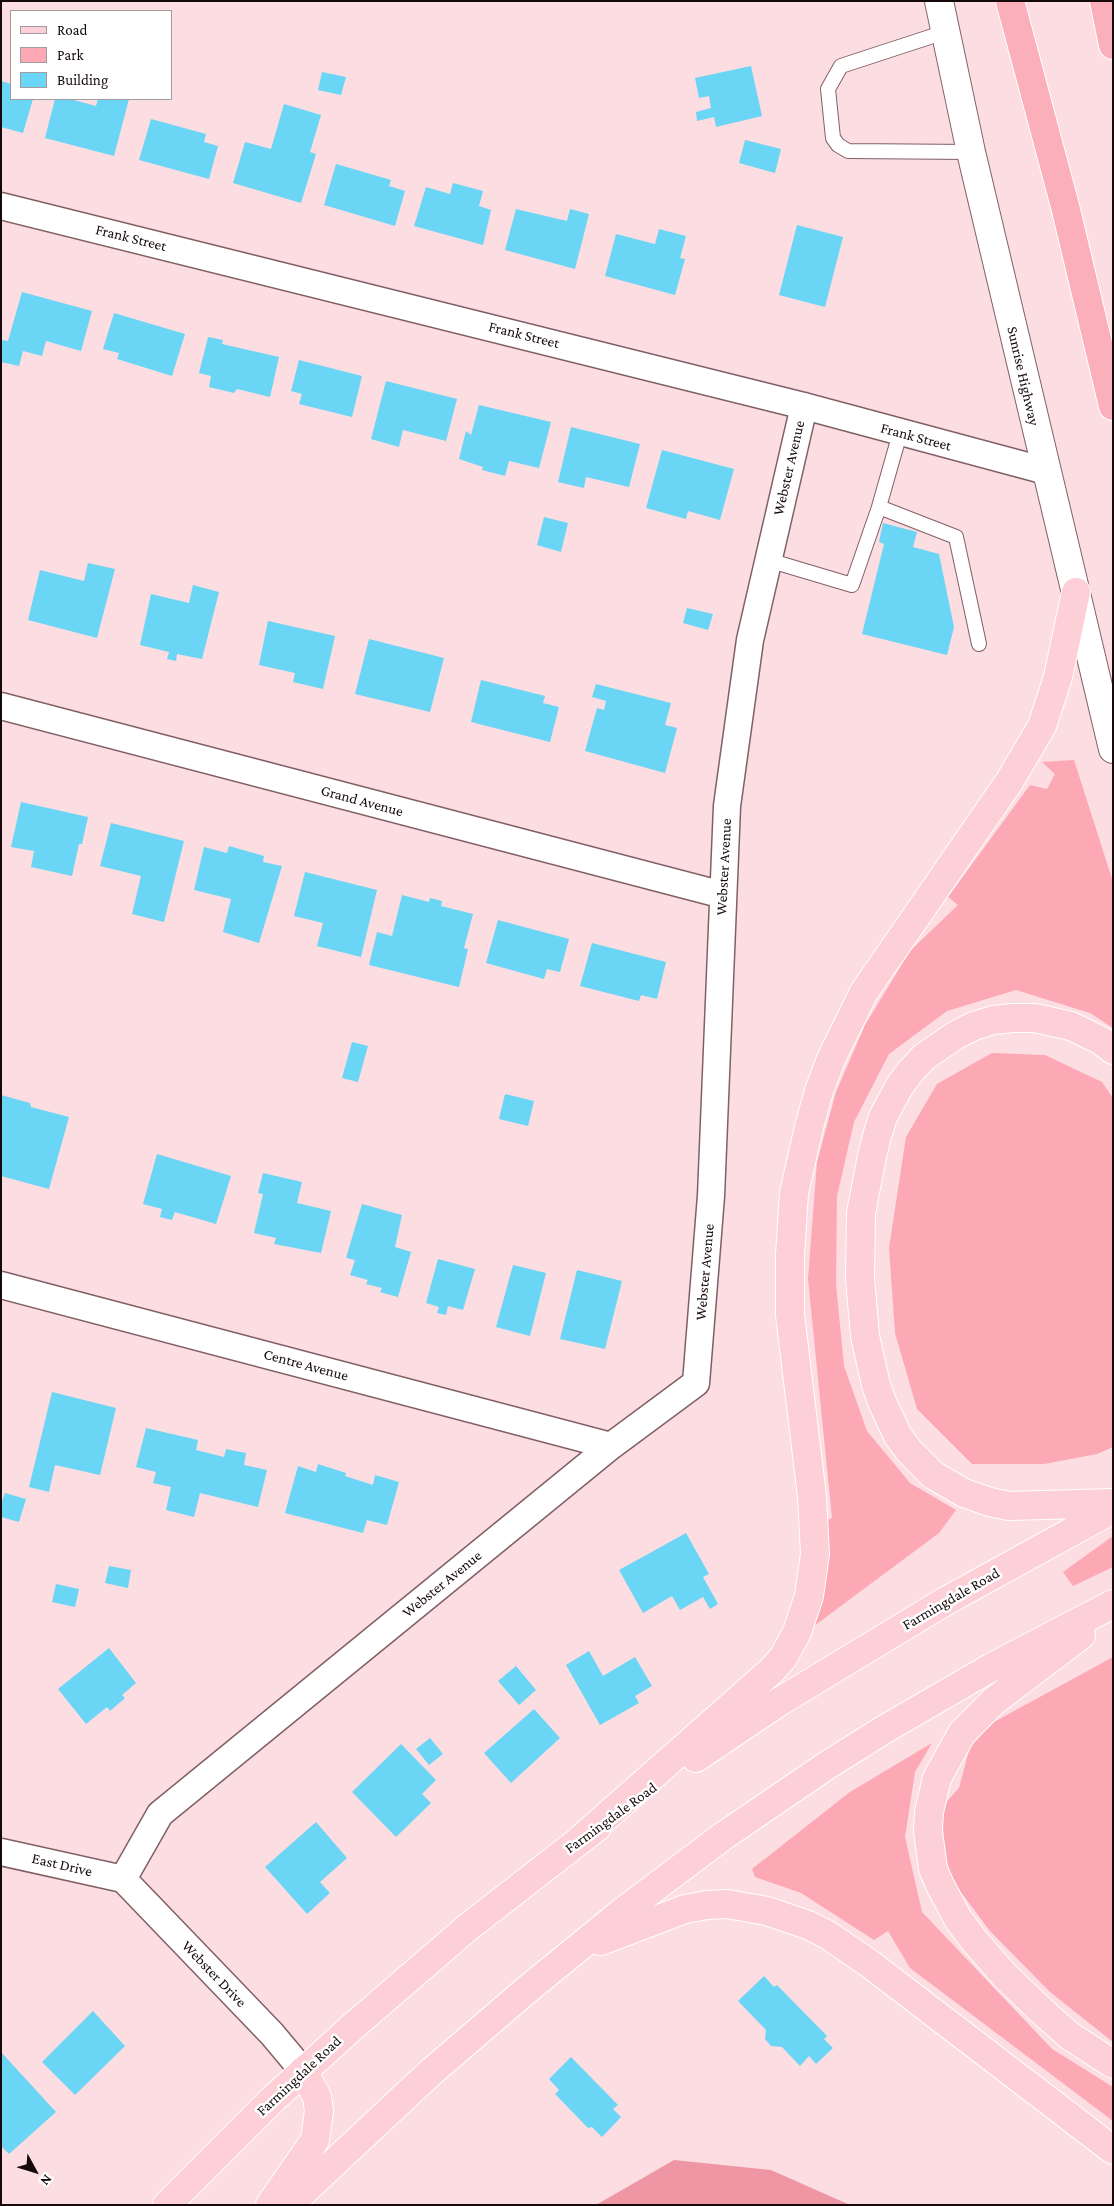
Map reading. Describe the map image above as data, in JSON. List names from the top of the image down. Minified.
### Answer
{"streets":{"main road":["Sunrise Highway","Farmingdale Road"],"street":["Frank Street","Webster Avenue","Grand Avenue","Centre Avenue","East Drive","Webster Drive"]},"crossings":[["Frank Street","Sunrise Highway"],["Frank Street","Webster Avenue"],["Webster Avenue","Grand Avenue"],["Webster Avenue","Centre Avenue"],["Webster Avenue","East Drive"],["Webster Avenue","Webster Drive"],["Farmingdale Road","Webster Drive"],["East Drive","Webster Drive"]],"legend":["Road","Park","Building"],"north":"bottom right"}
